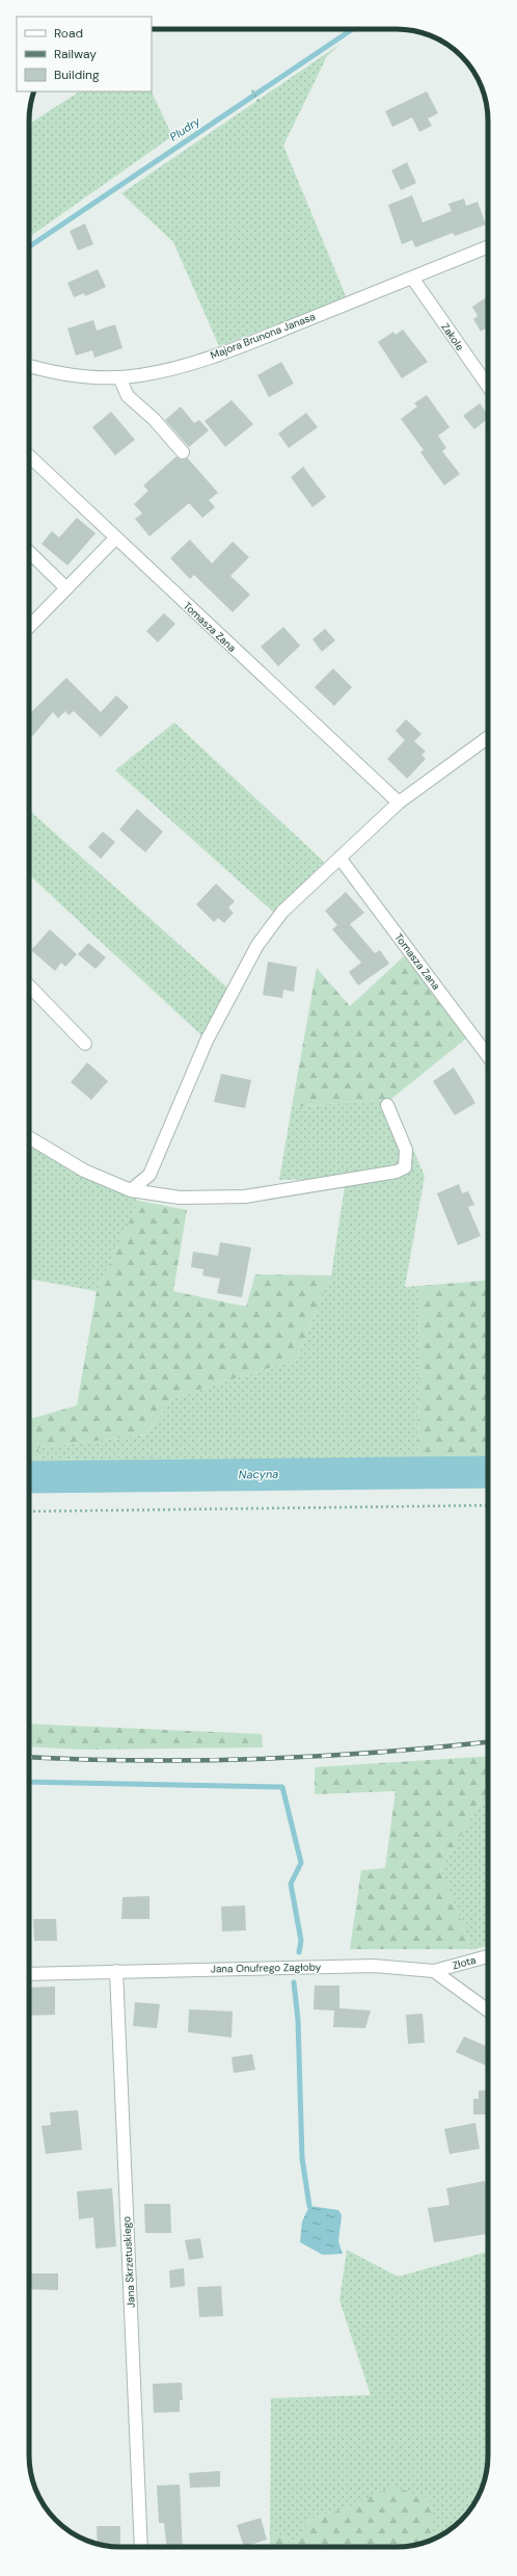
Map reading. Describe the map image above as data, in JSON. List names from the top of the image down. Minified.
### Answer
{"streets":{"street":["Majora Brunona Janasa","Zakole","Tomasza Zana","Złota","Jana Onufrego Zagłoby","Jana Skrzetuskiego"]},"crossings":[["Majora Brunona Janasa","Zakole"],["Złota","Jana Onufrego Zagłoby"],["Jana Onufrego Zagłoby","Jana Skrzetuskiego"]],"water":["Pludry","Nacyna"],"legend":["Road","Railway","Building"]}
